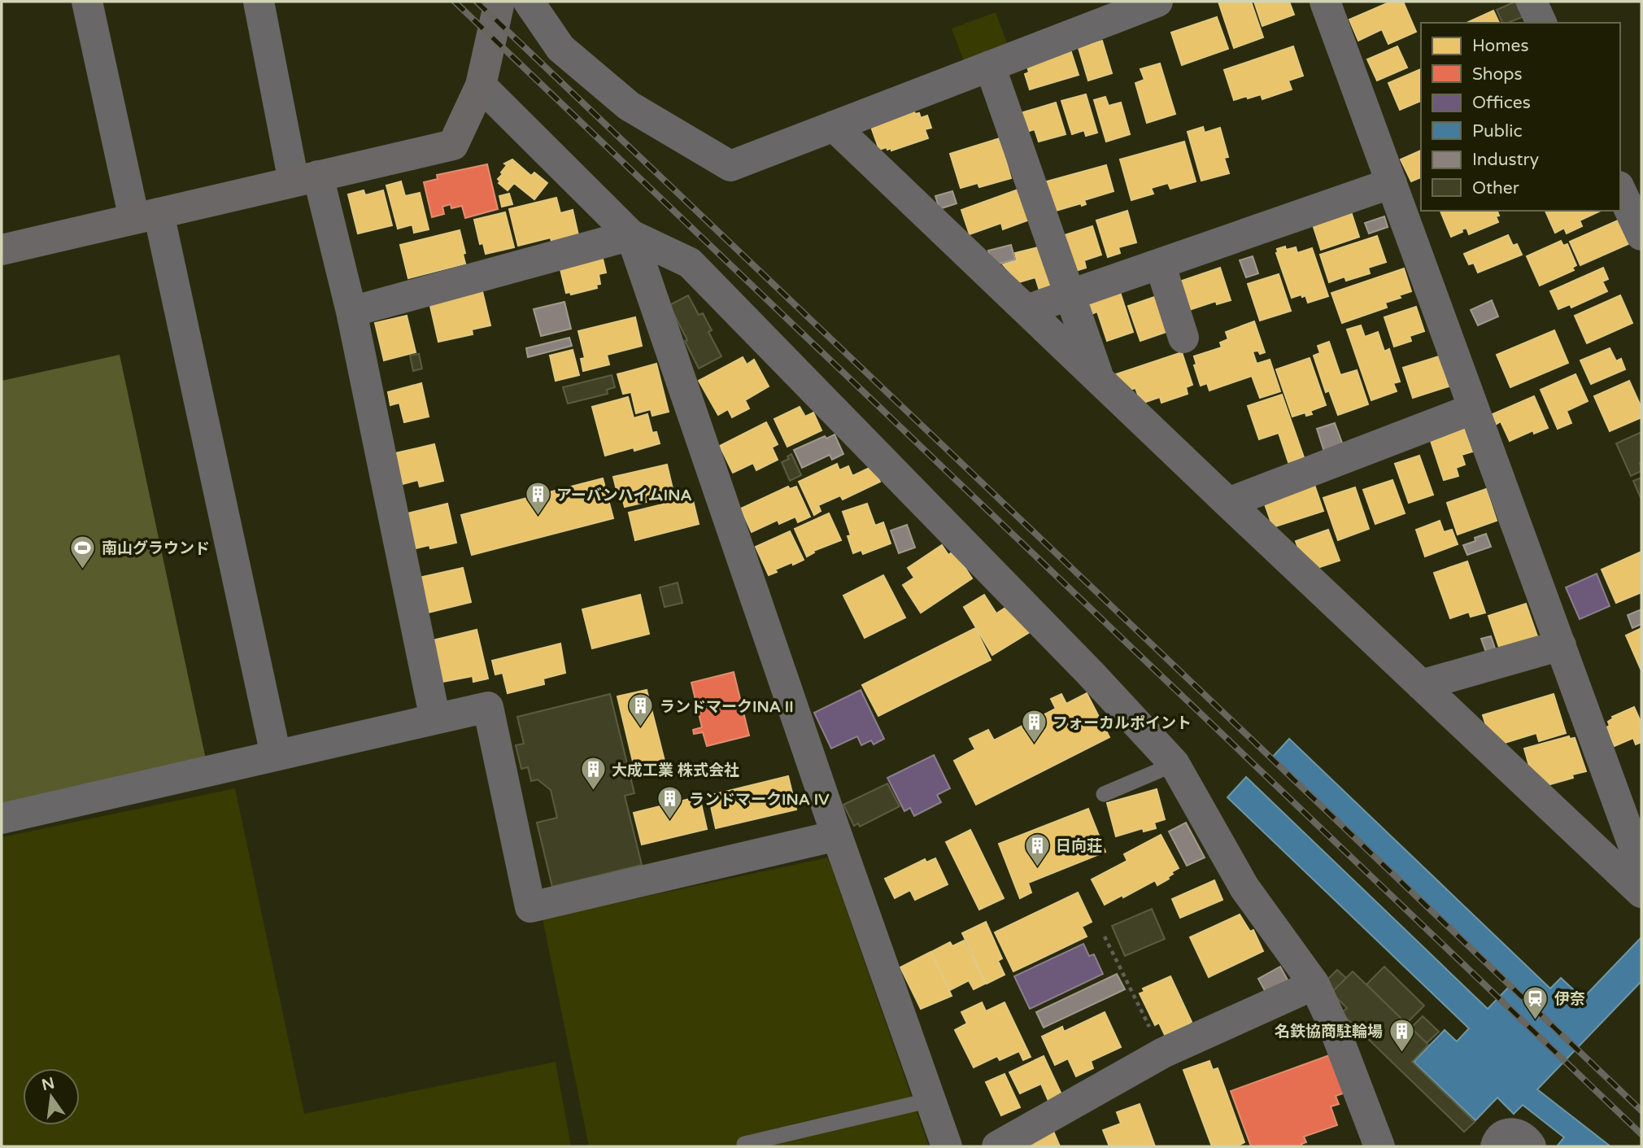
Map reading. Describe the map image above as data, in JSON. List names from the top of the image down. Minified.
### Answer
{"places":{"building":["アーバンハイムINA","ランドマークINA II","フォーカルポイント","大成工業 株式会社","ランドマークINA IV","日向荘","名鉄協商駐輪場"],"sports":["南山グラウンド"],"station":["伊奈"]},"legend":["Homes","Shops","Offices","Public","Industry","Other"],"north":"top"}
